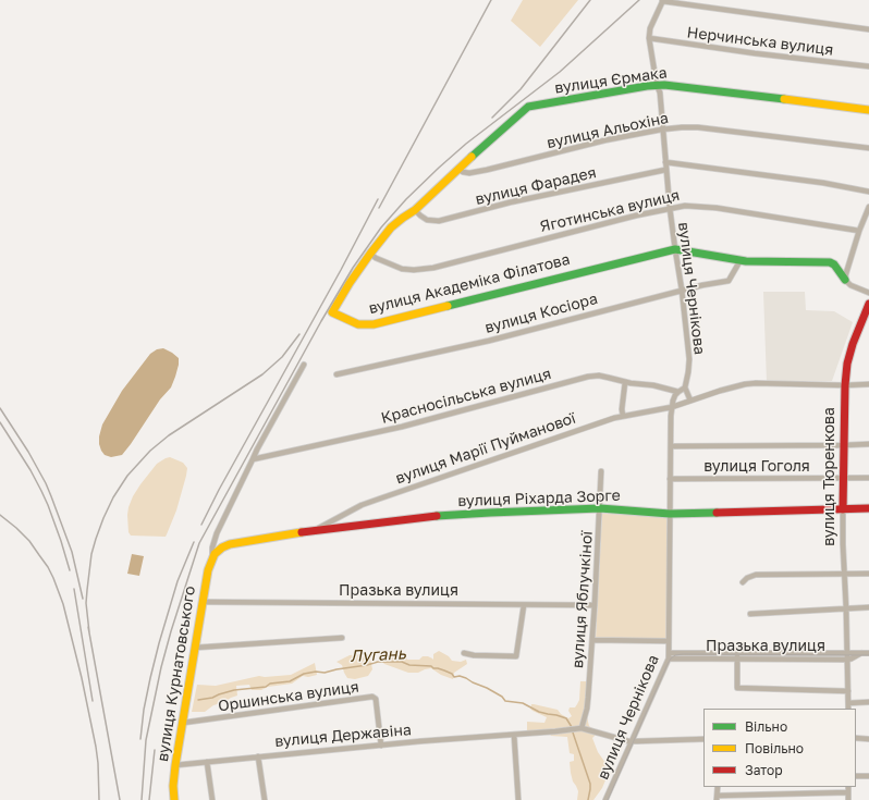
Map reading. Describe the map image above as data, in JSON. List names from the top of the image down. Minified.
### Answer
{"streets":{"street":["Нерчинська вулиця","вулиця Єрмака","вулиця Альохіна","вулиця Фарадея","Яготинська вулиця","вулиця Академіка Філатова","вулиця Чернікова","вулиця Косіора","Красносільська вулиця","вулиця Марії Пуйманової","вулиця Гоголя","вулиця Тюренкова","вулиця Ріхарда Зорге","Празька вулиця","вулиця Яблучкіної","вулиця Курнатовського","Оршинська вулиця","вулиця Державіна"]},"crossings":[["Нерчинська вулиця","вулиця Чернікова"],["вулиця Єрмака","вулиця Альохіна"],["вулиця Єрмака","вулиця Академіка Філатова"],["вулиця Єрмака","вулиця Чернікова"],["вулиця Альохіна","вулиця Академіка Філатова"],["вулиця Альохіна","вулиця Чернікова"],["вулиця Фарадея","вулиця Академіка Філатова"],["вулиця Фарадея","вулиця Чернікова"],["Яготинська вулиця","вулиця Академіка Філатова"],["Яготинська вулиця","вулиця Чернікова"],["вулиця Академіка Філатова","вулиця Чернікова"],["вулиця Чернікова","вулиця Косіора"],["вулиця Чернікова","вулиця Марії Пуйманової"],["вулиця Чернікова","вулиця Гоголя"],["вулиця Чернікова","вулиця Ріхарда Зорге"],["вулиця Чернікова","Празька вулиця"],["вулиця Марії Пуйманової","вулиця Ріхарда Зорге"],["вулиця Гоголя","вулиця Тюренкова"],["вулиця Тюренкова","вулиця Ріхарда Зорге"],["вулиця Тюренкова","Празька вулиця"],["вулиця Ріхарда Зорге","вулиця Яблучкіної"],["вулиця Ріхарда Зорге","вулиця Курнатовського"],["Празька вулиця","вулиця Яблучкіної"],["Празька вулиця","вулиця Курнатовського"],["вулиця Яблучкіної","вулиця Державіна"],["вулиця Курнатовського","Оршинська вулиця"],["вулиця Курнатовського","вулиця Державіна"],["Оршинська вулиця","вулиця Державіна"]],"water":["Лугань"],"legend":["Вільно","Повільно","Затор"]}
